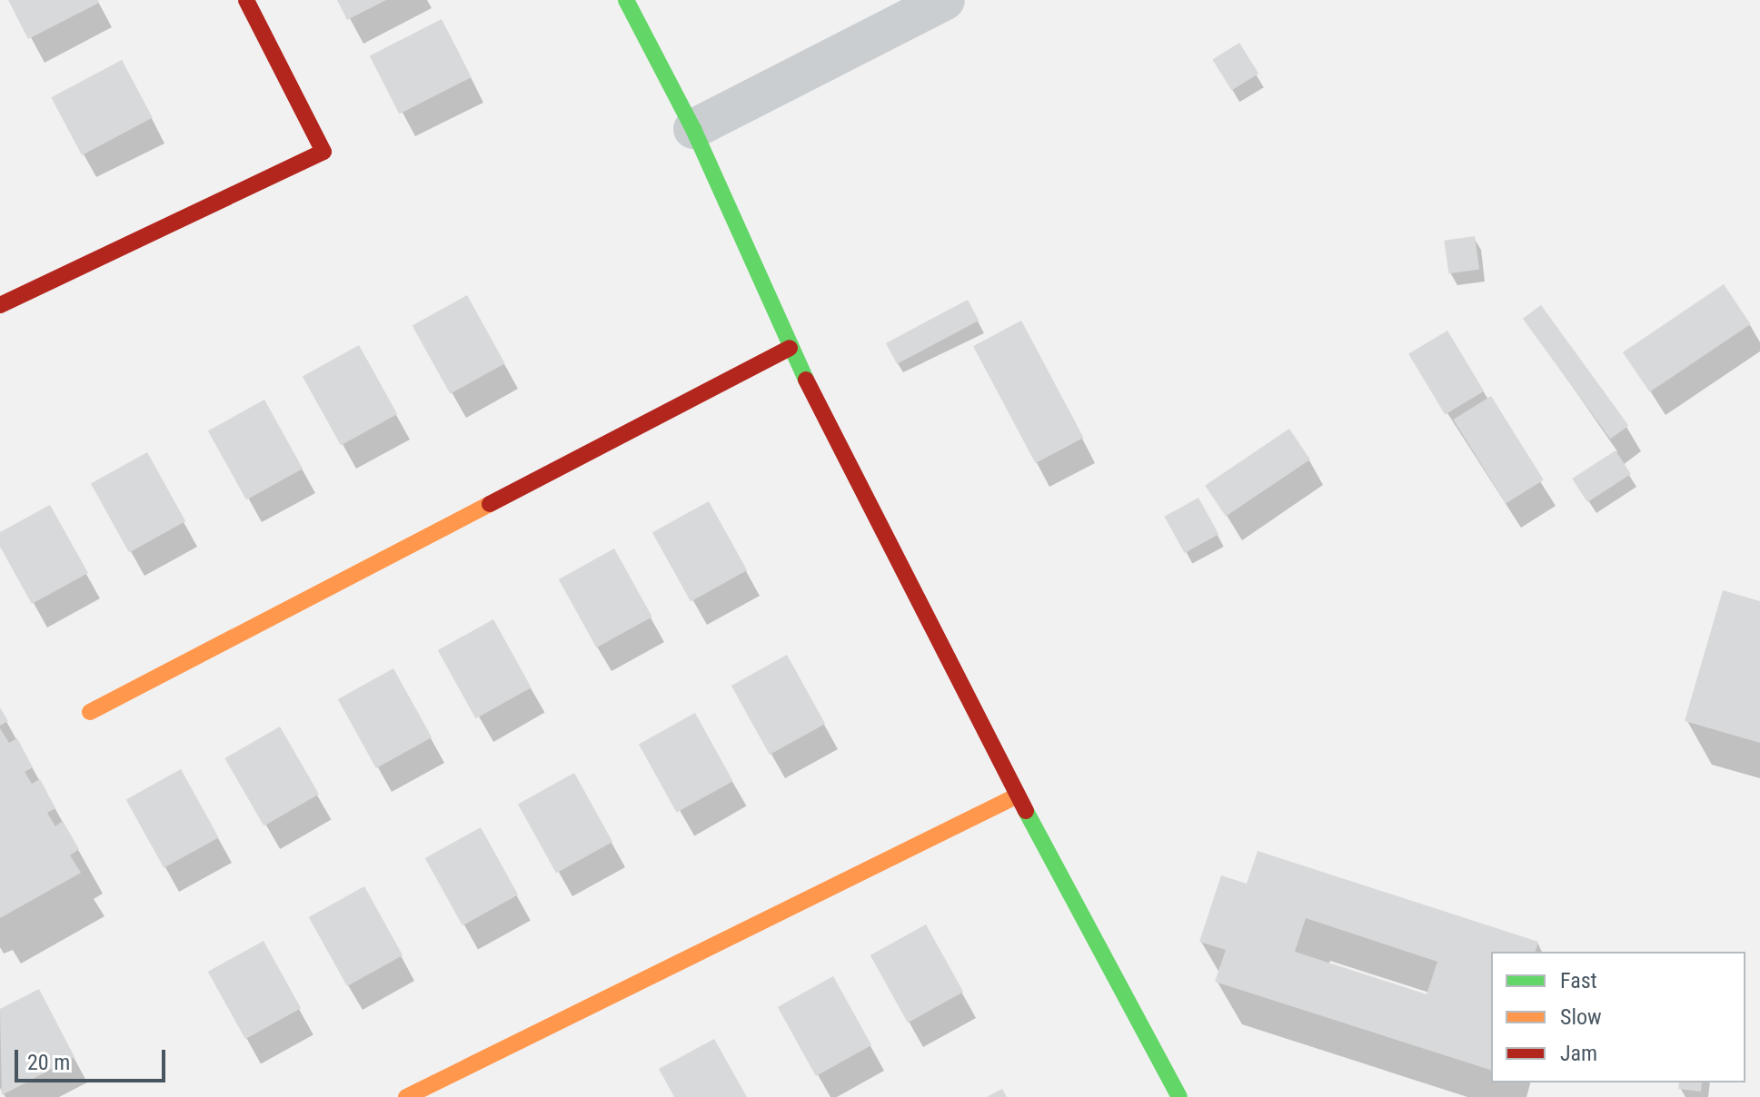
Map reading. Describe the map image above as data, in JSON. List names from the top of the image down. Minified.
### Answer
{"legend":["Fast","Slow","Jam"],"scale_bar":"20 m"}
